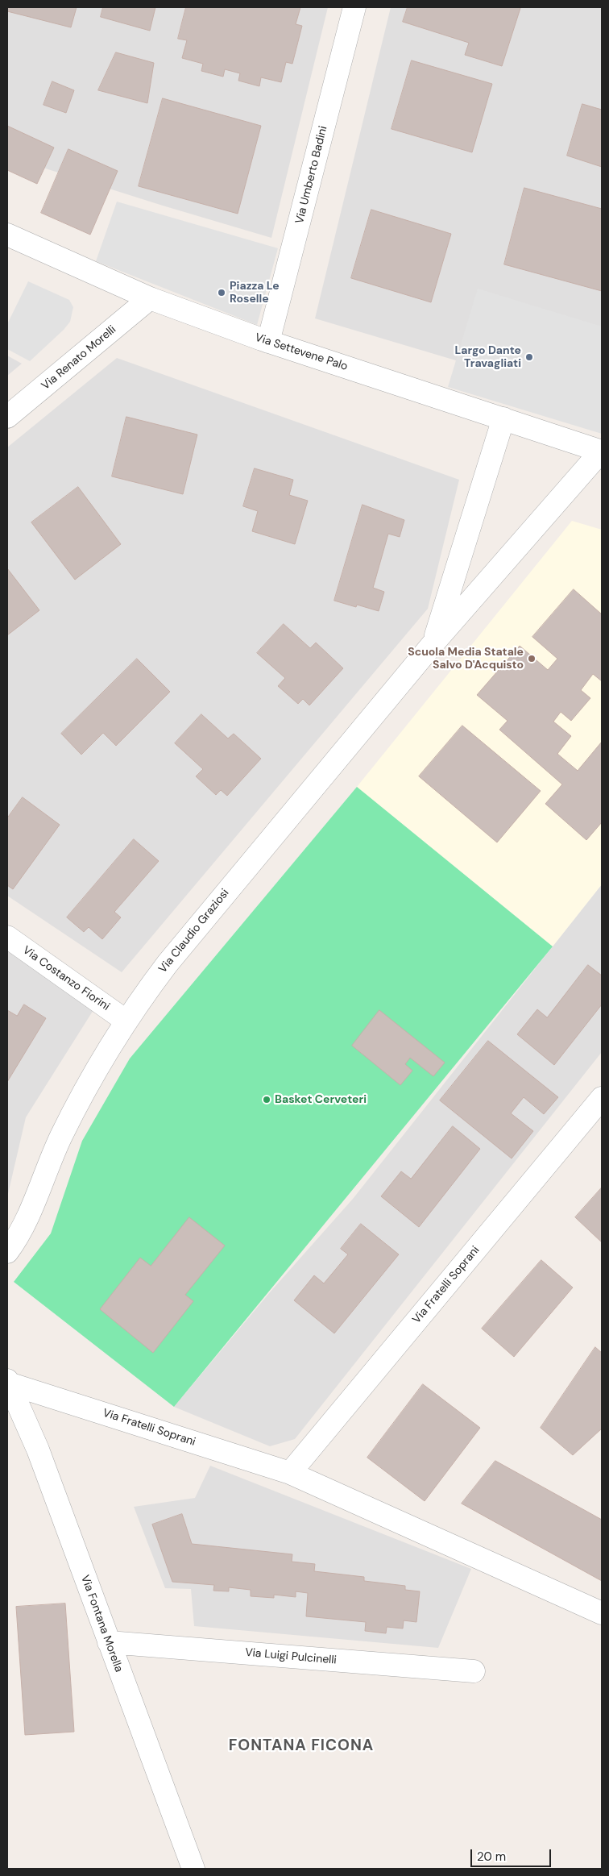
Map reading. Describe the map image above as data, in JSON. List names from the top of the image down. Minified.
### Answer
{"streets":{"street":["Via Umberto Badini","Via Settevene Palo","Via Renato Morelli","Via Claudio Graziosi","Via Costanzo Fiorini","Via Fratelli Soprani","Via Fontana Morella","Via Luigi Pulcinelli"]},"crossings":[["Via Umberto Badini","Via Settevene Palo"],["Via Settevene Palo","Via Renato Morelli"],["Via Settevene Palo","Via Claudio Graziosi"],["Via Claudio Graziosi","Via Costanzo Fiorini"],["Via Fratelli Soprani","Via Fontana Morella"],["Via Fontana Morella","Via Luigi Pulcinelli"]],"districts":["FONTANA FICONA"],"places":["Piazza Le Roselle","Largo Dante Travagliati","Scuola Media Statale Salvo D'Acquisto","Basket Cerveteri"],"scale_bar":"20 m"}
